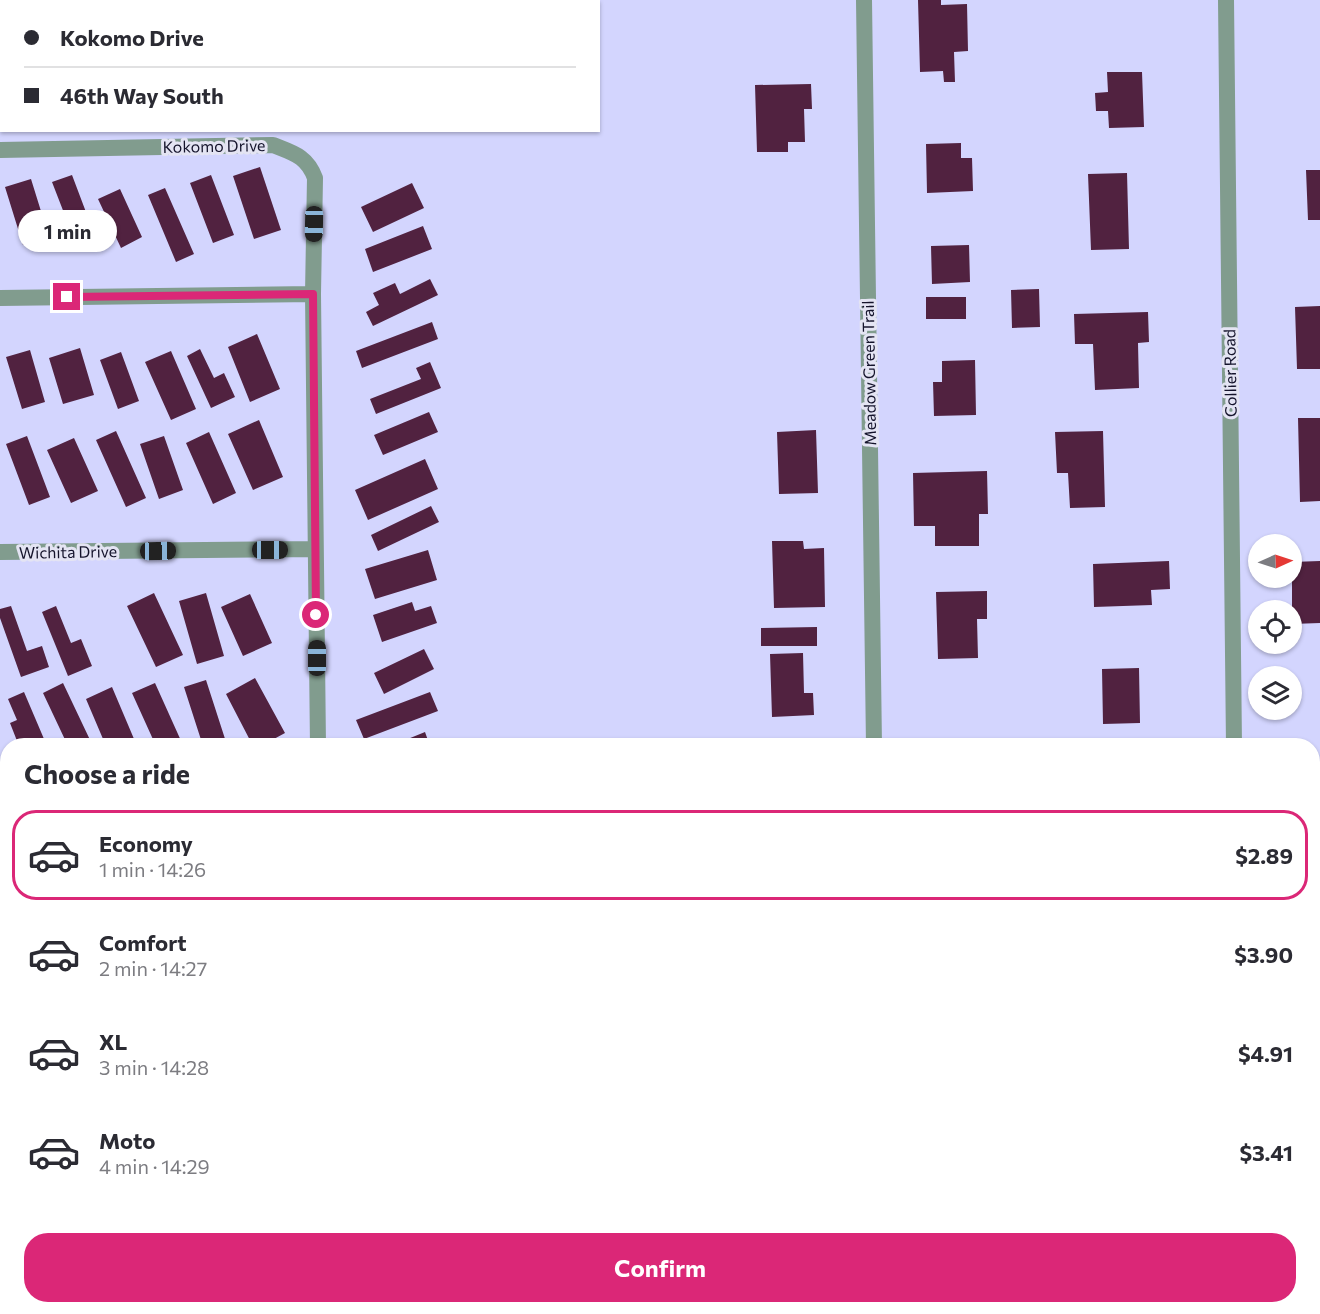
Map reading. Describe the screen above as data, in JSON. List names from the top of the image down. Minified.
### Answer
{"streets":{"street":["Kokomo Drive","Meadow Green Trail","Collier Road","Wichita Drive"]},"crossings":[["Kokomo Drive","Wichita Drive"]],"north":"right","page":{"banner":["Kokomo Drive","46th Way South"],"bubble":"1 min","heading":"Choose a ride","list":[{"name":"Economy","note":"1 min · 14:26","value":"$2.89"},{"name":"Comfort","note":"2 min · 14:27","value":"$3.90"},{"name":"XL","note":"3 min · 14:28","value":"$4.91"},{"name":"Moto","note":"4 min · 14:29","value":"$3.41"}],"buttons":"Confirm"}}
